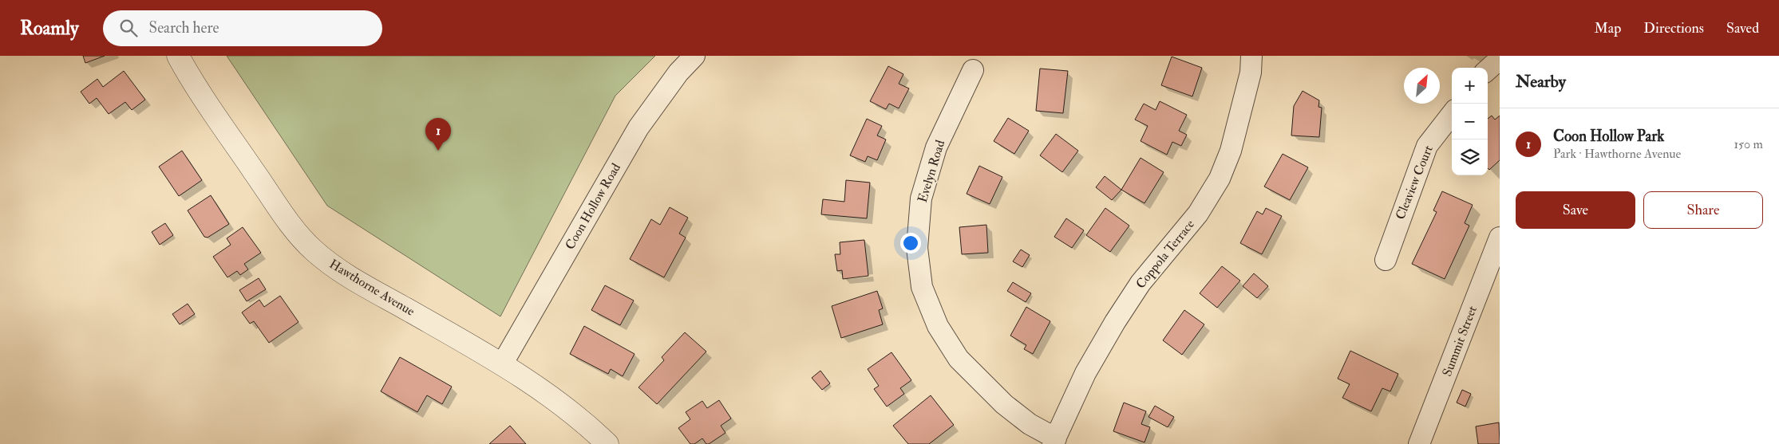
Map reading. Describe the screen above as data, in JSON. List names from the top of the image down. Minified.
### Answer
{"streets":{"street":["Evelyn Road","Cleaview Court","Coon Hollow Road","Coppola Terrace","Hawthorne Avenue","Summit Street"]},"crossings":[["Evelyn Road","Coppola Terrace"],["Coon Hollow Road","Hawthorne Avenue"]],"north":"top right","page":{"header":"Roamly","search":"Search here","nav":["Map","Directions","Saved"],"heading":"Nearby","map_buttons":["+","−"],"list":[{"mark":"1","name":"Coon Hollow Park","note":"Park · Hawthorne Avenue","value":"150 m"}],"pins":"1","buttons":["Save","Share"]}}
